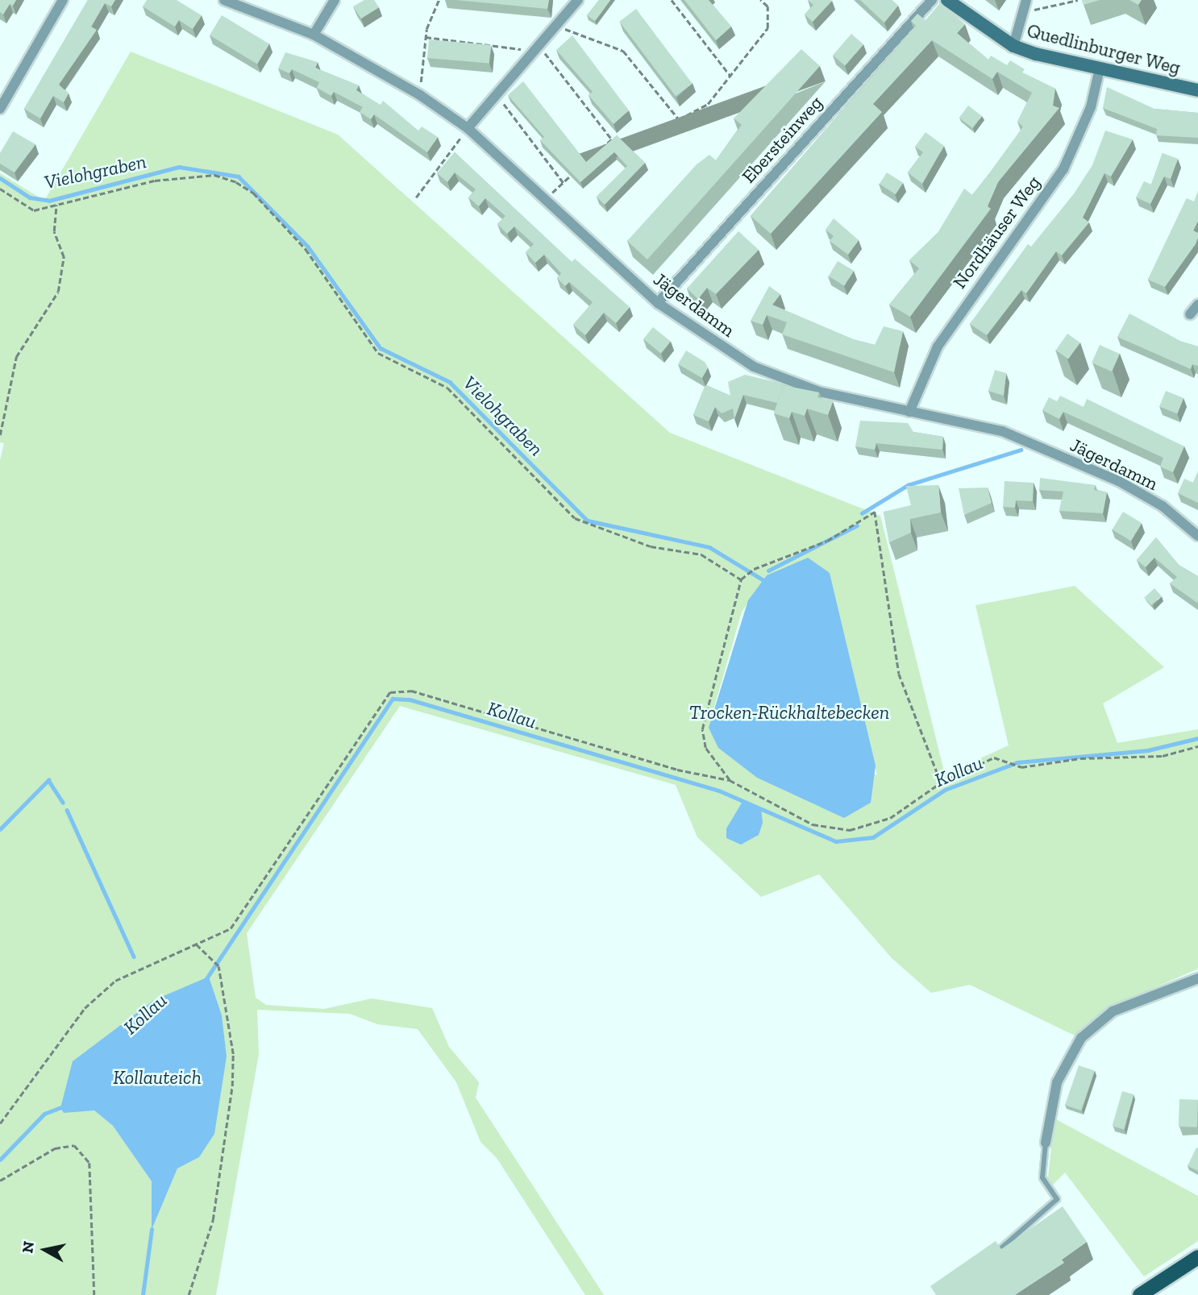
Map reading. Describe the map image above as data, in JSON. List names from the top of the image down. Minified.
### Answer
{"streets":{"street":["Quedlinburger Weg","Ebersteinweg","Nordhäuser Weg","Jägerdamm"]},"crossings":[["Quedlinburger Weg","Nordhäuser Weg"],["Ebersteinweg","Jägerdamm"],["Nordhäuser Weg","Jägerdamm"]],"water":["Vielohgraben","Trocken-Rückhaltebecken","Kollau","Kollauteich"],"north":"left"}
